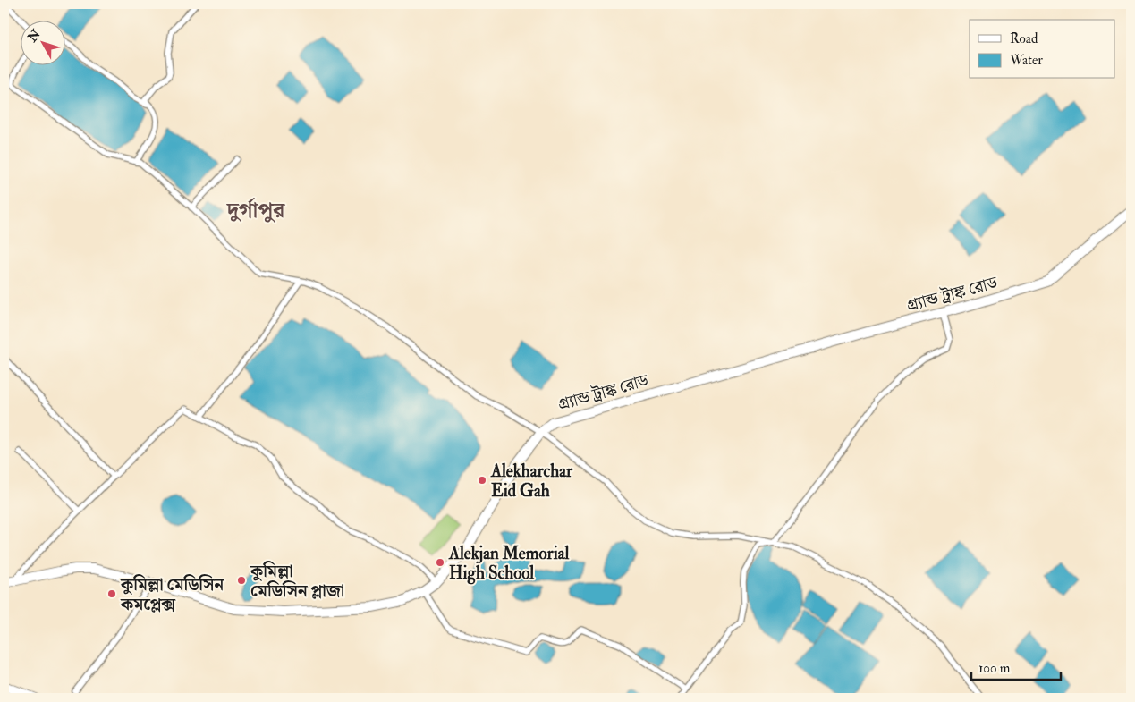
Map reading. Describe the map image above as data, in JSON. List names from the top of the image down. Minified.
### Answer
{"streets":{"highway":["গ্র্যান্ড ট্রাঙ্ক রোড"]},"districts":["দুর্গাপুর"],"places":["Alekharchar Eid Gah","Alekjan Memorial High School","কুমিল্লা মেডিসিন প্লাজা","কুমিল্লা মেডিসিন কমপ্লেক্স"],"legend":["Road","Water"],"scale_bar":"100 m","north":"top left"}
